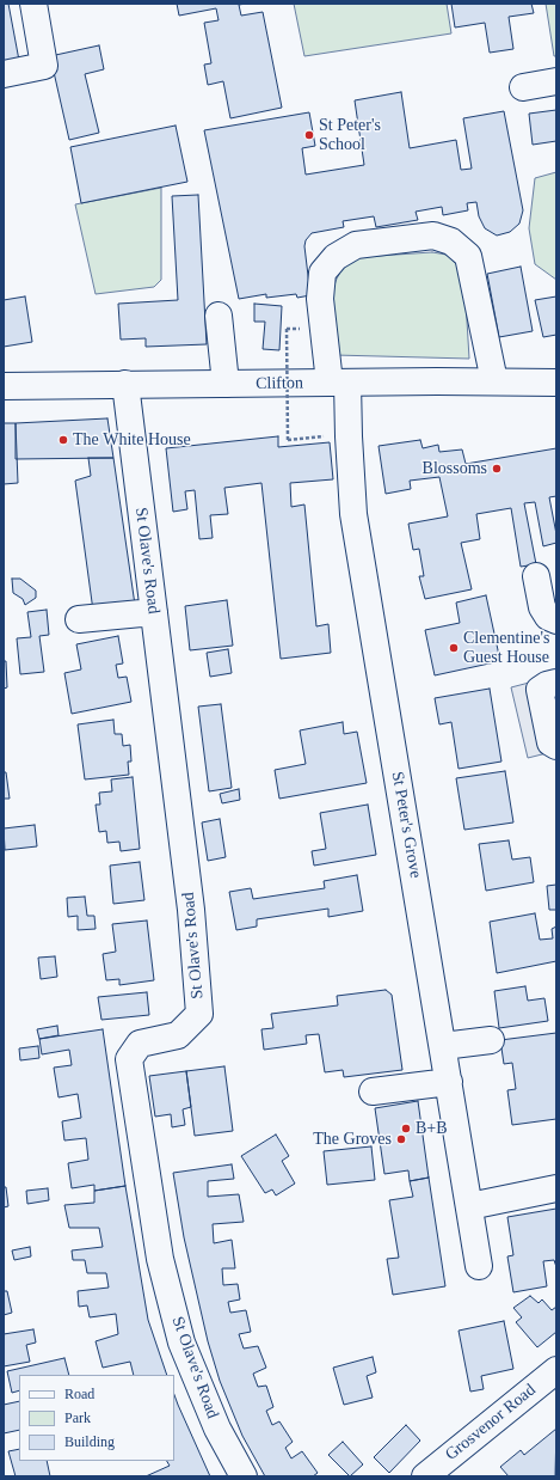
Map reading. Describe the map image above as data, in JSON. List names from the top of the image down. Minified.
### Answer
{"streets":{"street":["Clifton","St Olave's Road","St Peter's Grove","Grosvenor Road"]},"crossings":[["Clifton","St Olave's Road"],["Clifton","St Peter's Grove"]],"places":["St Peter's School","The White House","Blossoms","Clementine's Guest House","B+B","The Groves"],"legend":["Road","Park","Building"]}
